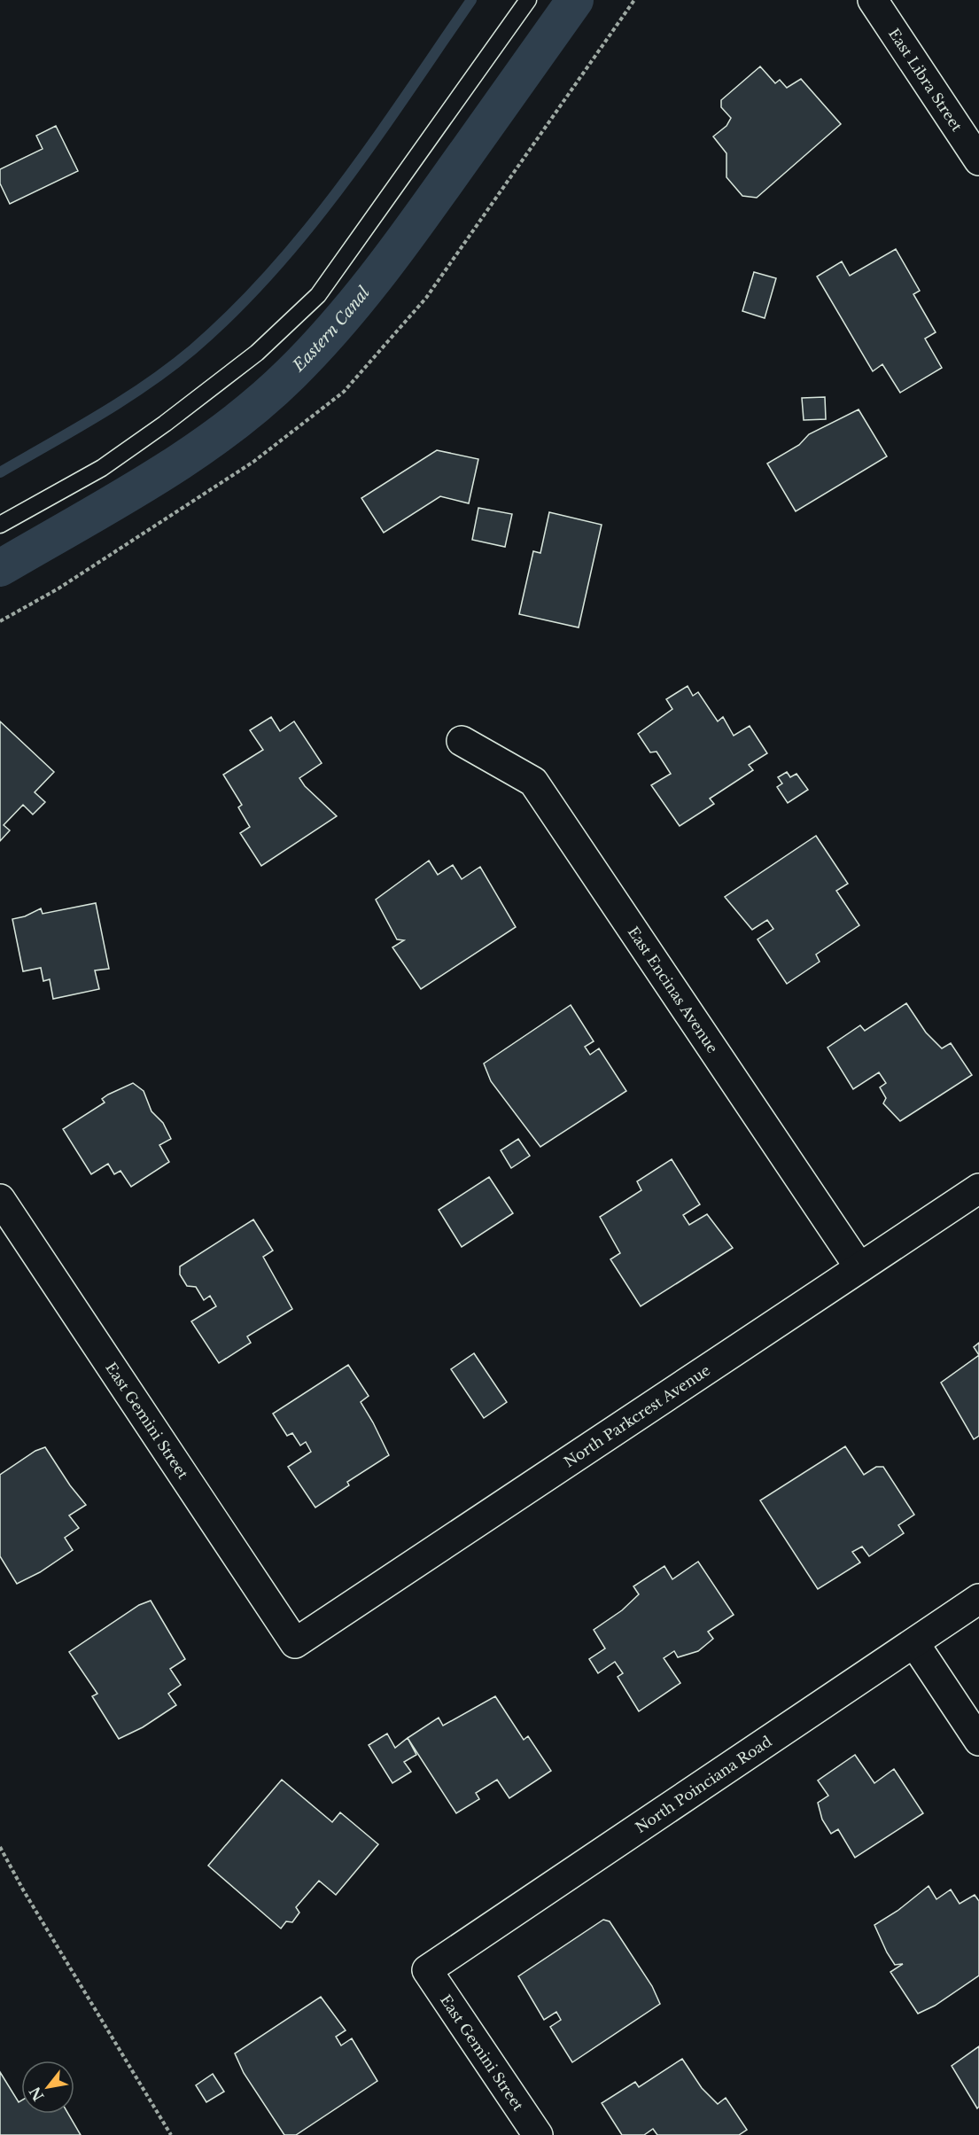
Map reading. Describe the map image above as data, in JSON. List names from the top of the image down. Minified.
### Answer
{"streets":{"street":["East Libra Street","East Encinas Avenue","North Parkcrest Avenue","East Gemini Street","North Poinciana Road"]},"crossings":[["East Encinas Avenue","North Parkcrest Avenue"],["North Parkcrest Avenue","East Gemini Street"],["East Gemini Street","North Poinciana Road"]],"water":["Eastern Canal"],"north":"bottom left"}
